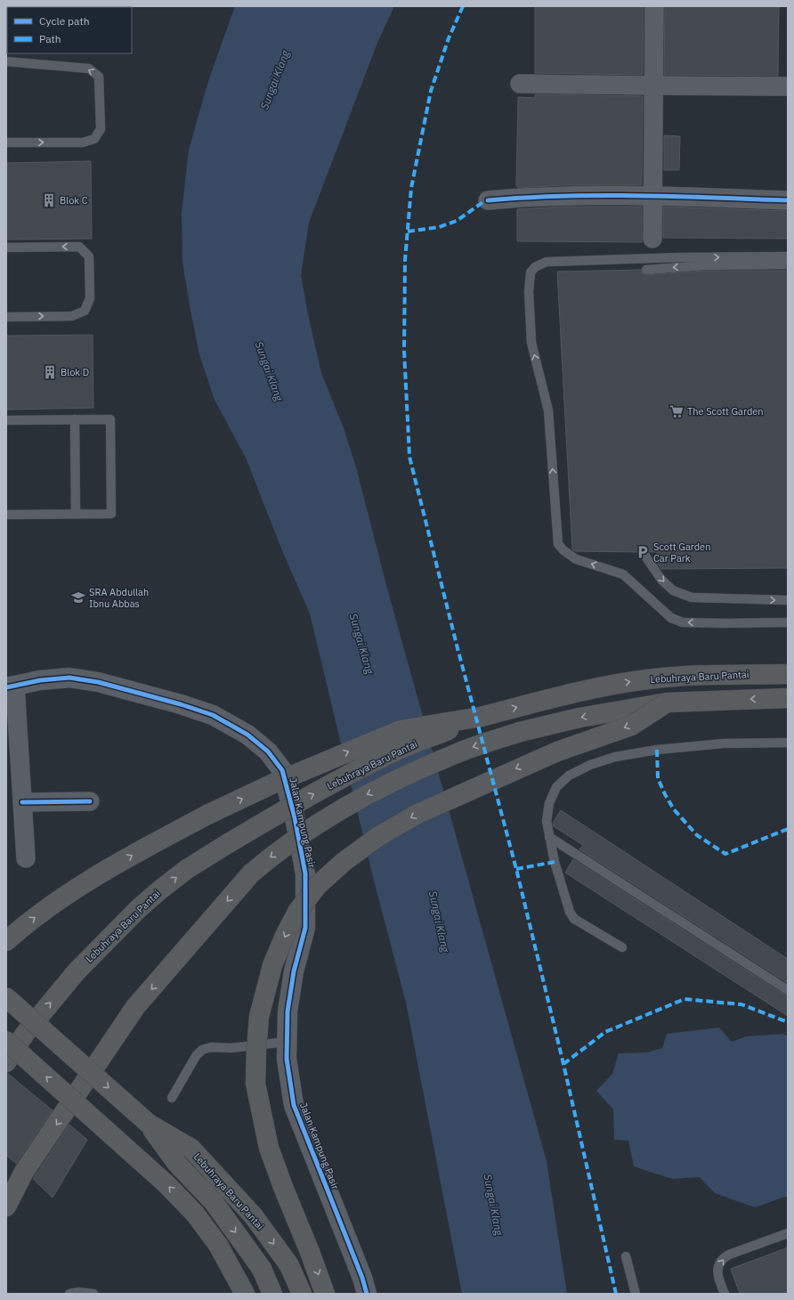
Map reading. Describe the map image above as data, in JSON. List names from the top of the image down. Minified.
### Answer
{"streets":{"highway":["Lebuhraya Baru Pantai"],"street":["Jalan Kampung Pasir"]},"water":["Sungai Klang"],"places":{"building":["Blok C","Blok D"],"supermarket":["The Scott Garden"],"parking":["Scott Garden Car Park"],"school or university":["SRA Abdullah Ibnu Abbas"]},"legend":["Cycle path","Path"]}
